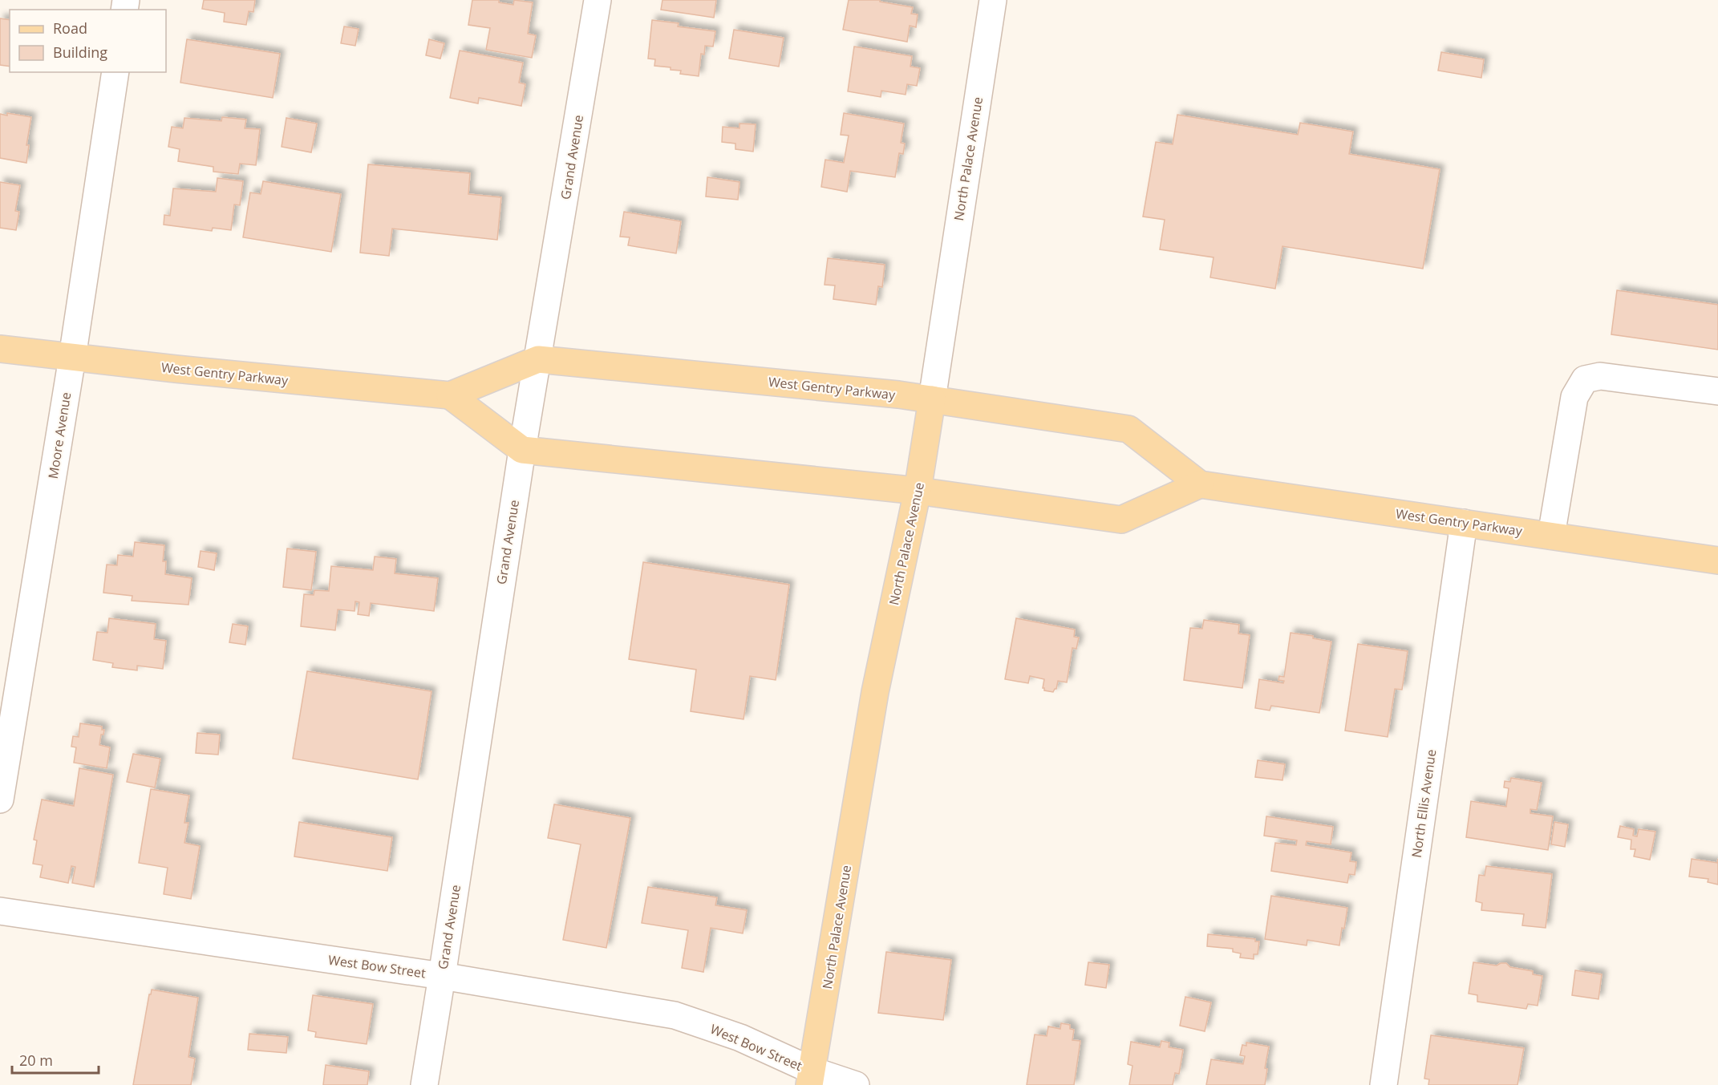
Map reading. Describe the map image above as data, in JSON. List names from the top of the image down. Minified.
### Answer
{"streets":{"main road":["North Palace Avenue","West Gentry Parkway"],"street":["Grand Avenue","Moore Avenue","North Ellis Avenue","West Bow Street"]},"crossings":[["Grand Avenue","West Gentry Parkway"],["Grand Avenue","West Bow Street"],["North Palace Avenue","West Gentry Parkway"],["North Palace Avenue","West Bow Street"],["West Gentry Parkway","Moore Avenue"],["West Gentry Parkway","North Ellis Avenue"]],"legend":["Road","Building"],"scale_bar":"20 m"}
